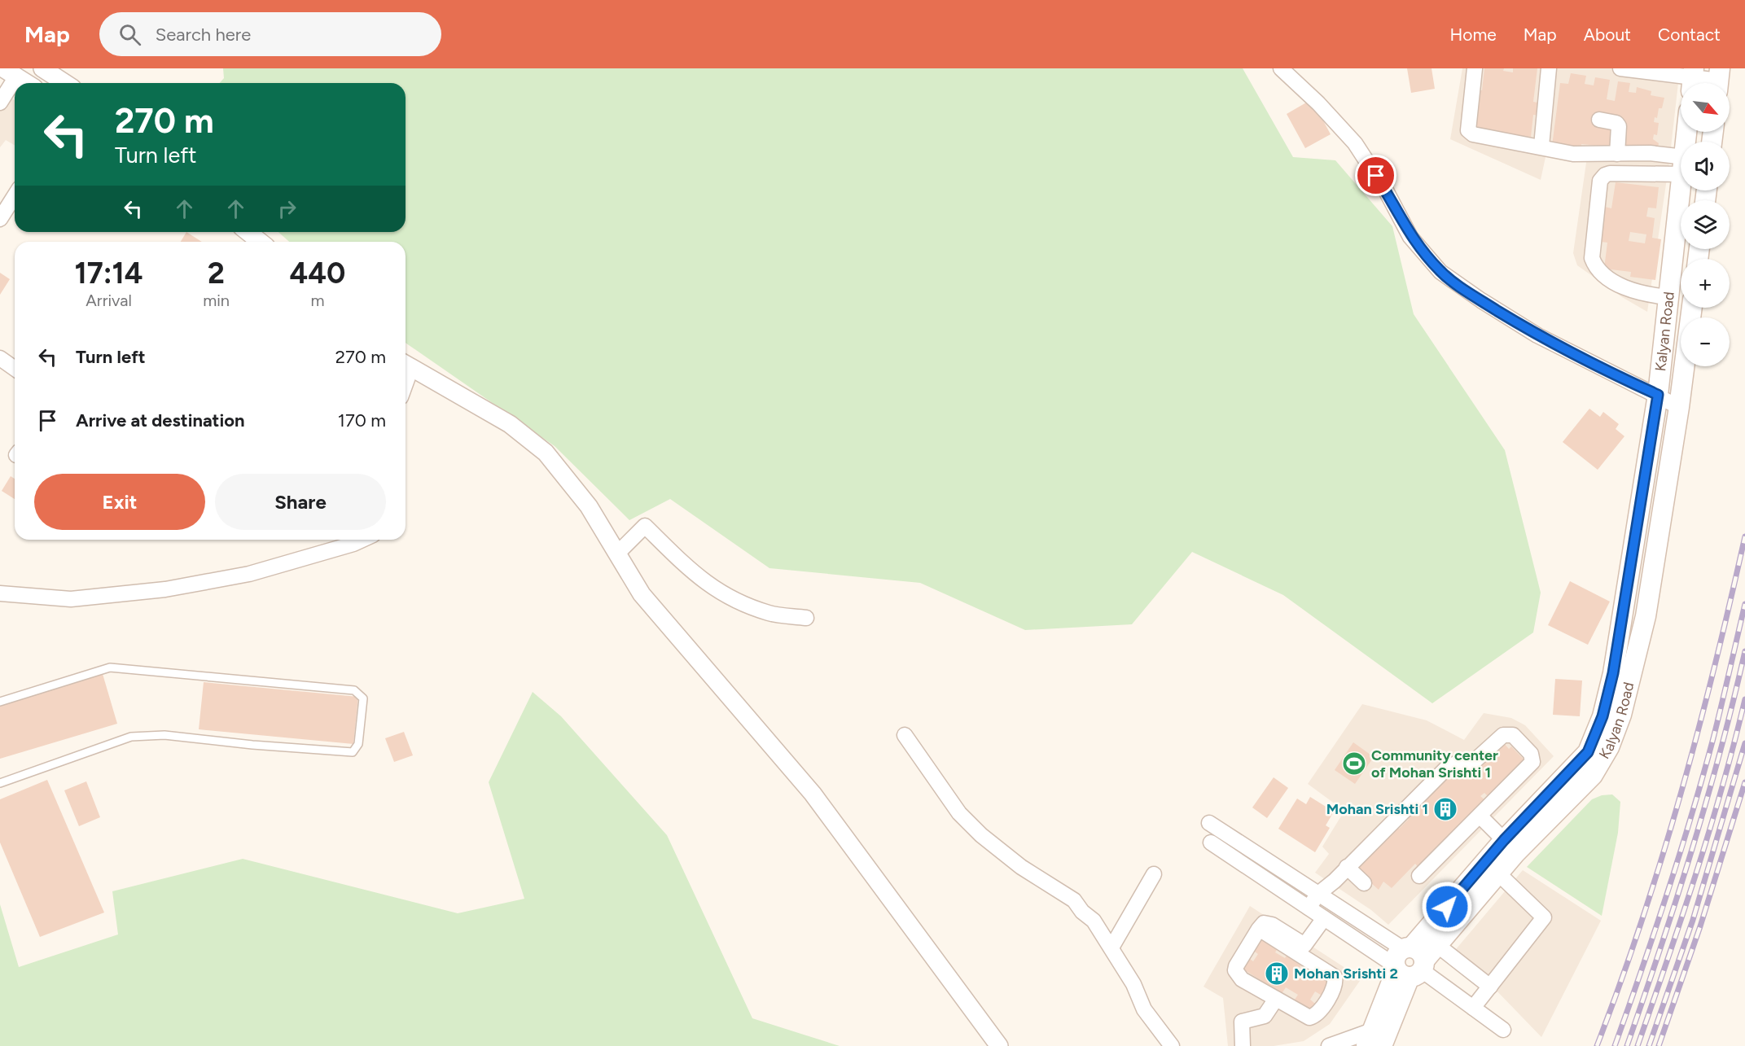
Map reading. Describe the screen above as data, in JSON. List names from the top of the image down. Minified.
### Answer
{"streets":{"main road":["Kalyan Road"]},"places":{"sports":["Community center of Mohan Srishti 1"],"building":["Mohan Srishti 1","Mohan Srishti 2"]},"north":"bottom right","page":{"header":"Map","search":"Search here","nav":["Home","Map","About","Contact"],"map_buttons":["+","−"],"turn":["270 m","Turn left"],"eta":["17:14","Arrival","2","min","440","m"],"list":[{"name":"Turn left","value":"270 m"},{"name":"Arrive at destination","value":"170 m"}],"buttons":["Exit","Share"]}}
